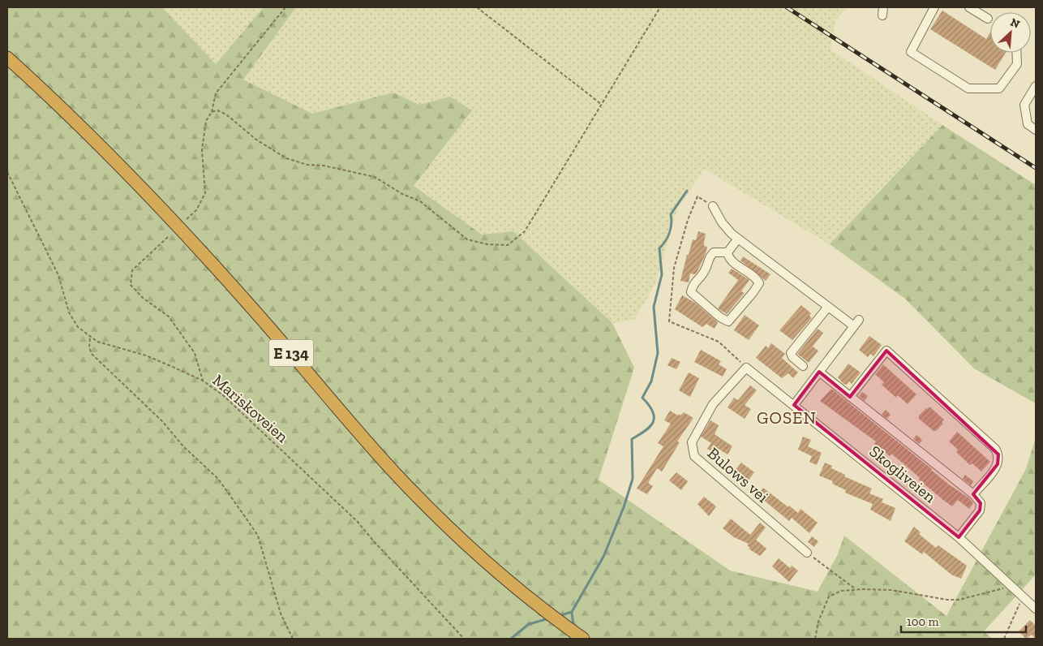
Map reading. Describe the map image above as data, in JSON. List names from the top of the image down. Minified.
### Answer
{"streets":{"highway":["E 134"],"street":["Skogliveien","Bulows vei"],"path":["Mariskoveien"]},"crossings":[["Skogliveien","Bulows vei"]],"districts":["GOSEN"],"scale_bar":"100 m","north":"top right"}
